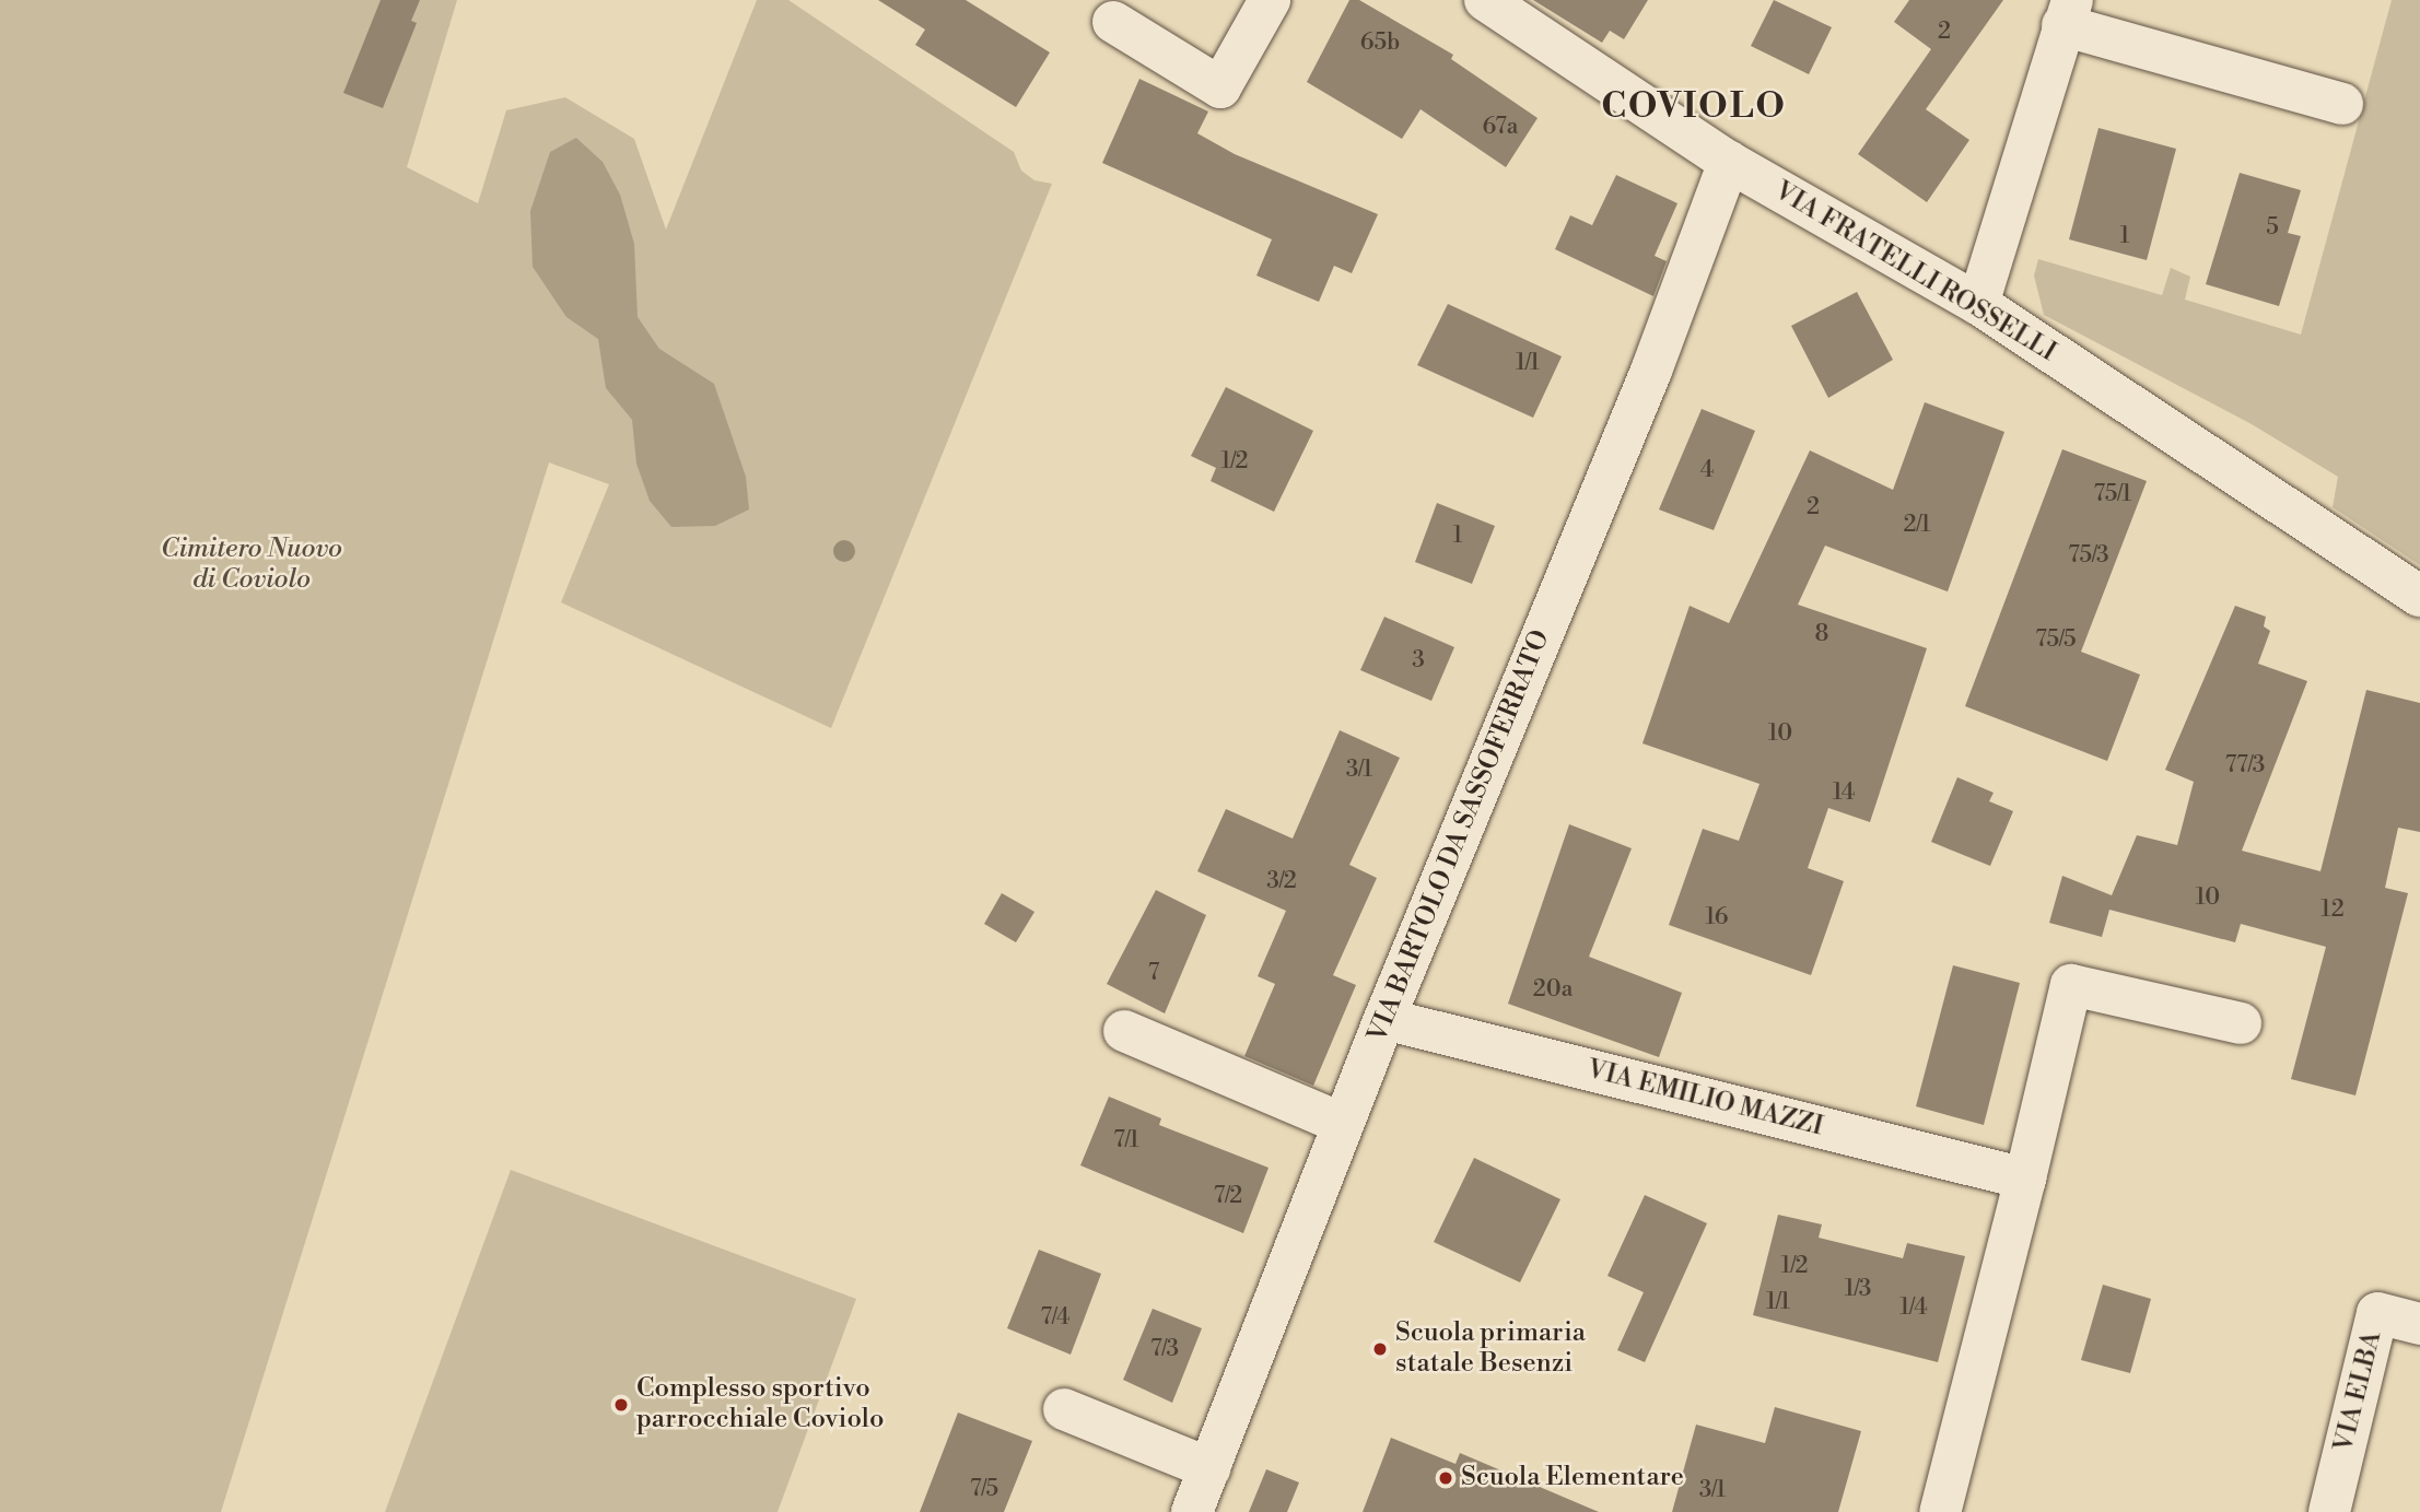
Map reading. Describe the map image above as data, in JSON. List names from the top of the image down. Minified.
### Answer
{"streets":{"street":["VIA FRATELLI ROSSELLI","VIA BARTOLO DA SASSOFERRATO","VIA EMILIO MAZZI","VIA ELBA"]},"crossings":[["VIA FRATELLI ROSSELLI","VIA BARTOLO DA SASSOFERRATO"],["VIA BARTOLO DA SASSOFERRATO","VIA EMILIO MAZZI"]],"districts":["COVIOLO"],"parks":["Cimitero Nuovo di Coviolo"],"places":["Scuola primaria statale Besenzi","Complesso sportivo parrocchiale Coviolo","Scuola Elementare"],"house_numbers":["2","65b","67a","5","1","1/1","1/2","4","75/1","2","2/1","1","75/3","8","75/5","3","10","77/3","3/1","14","3/2","10","12","16","7","20a","7/1","7/2","1/2","1/3","1/1","1/4","7/4","7/3","7/5","3/1"]}
